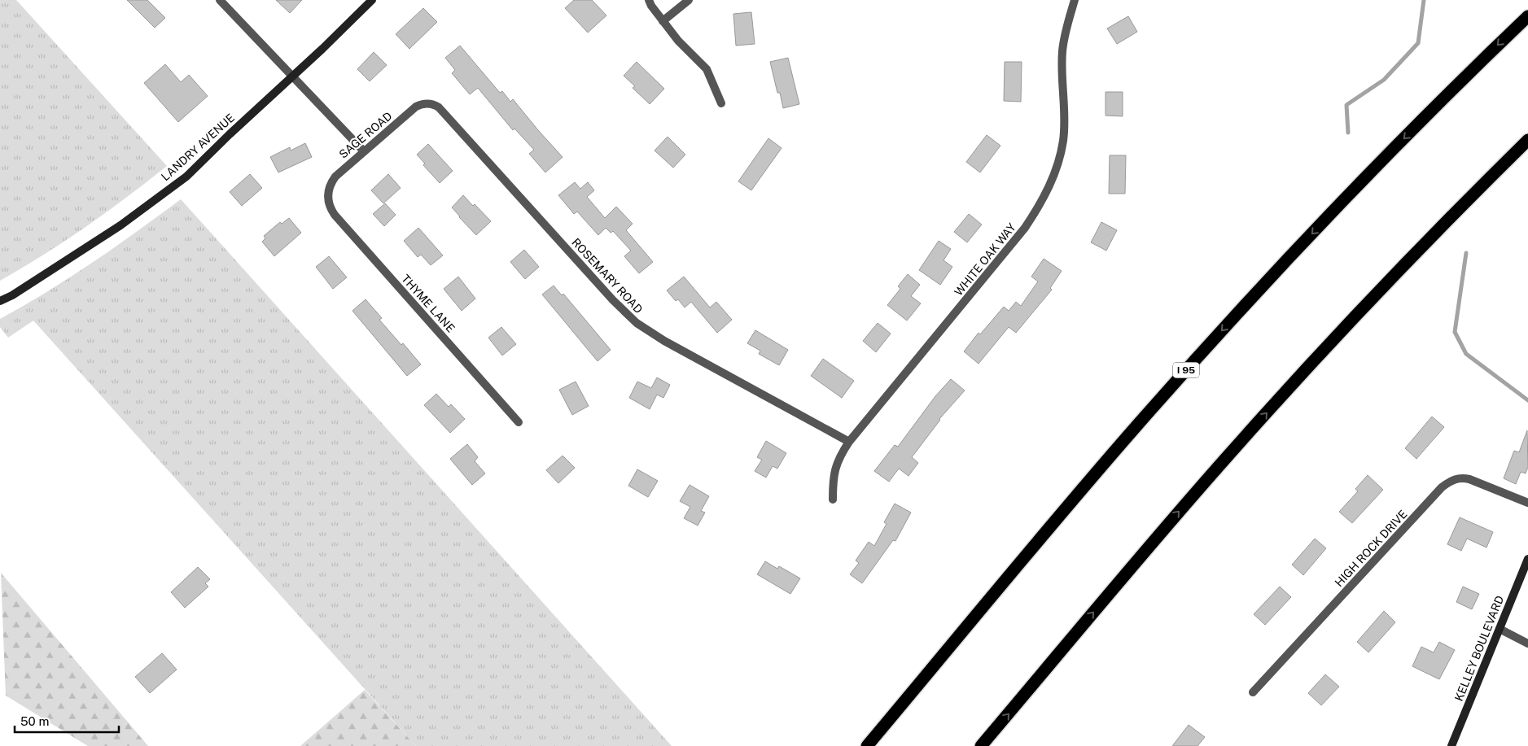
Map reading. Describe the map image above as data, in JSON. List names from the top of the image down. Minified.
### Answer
{"streets":{"highway":["I 95"],"street":["SAGE ROAD","LANDRY AVENUE","WHITE OAK WAY","ROSEMARY ROAD","THYME LANE","HIGH ROCK DRIVE","KELLEY BOULEVARD"]},"crossings":[["SAGE ROAD","ROSEMARY ROAD"],["SAGE ROAD","THYME LANE"],["WHITE OAK WAY","ROSEMARY ROAD"]],"scale_bar":"50 m"}
